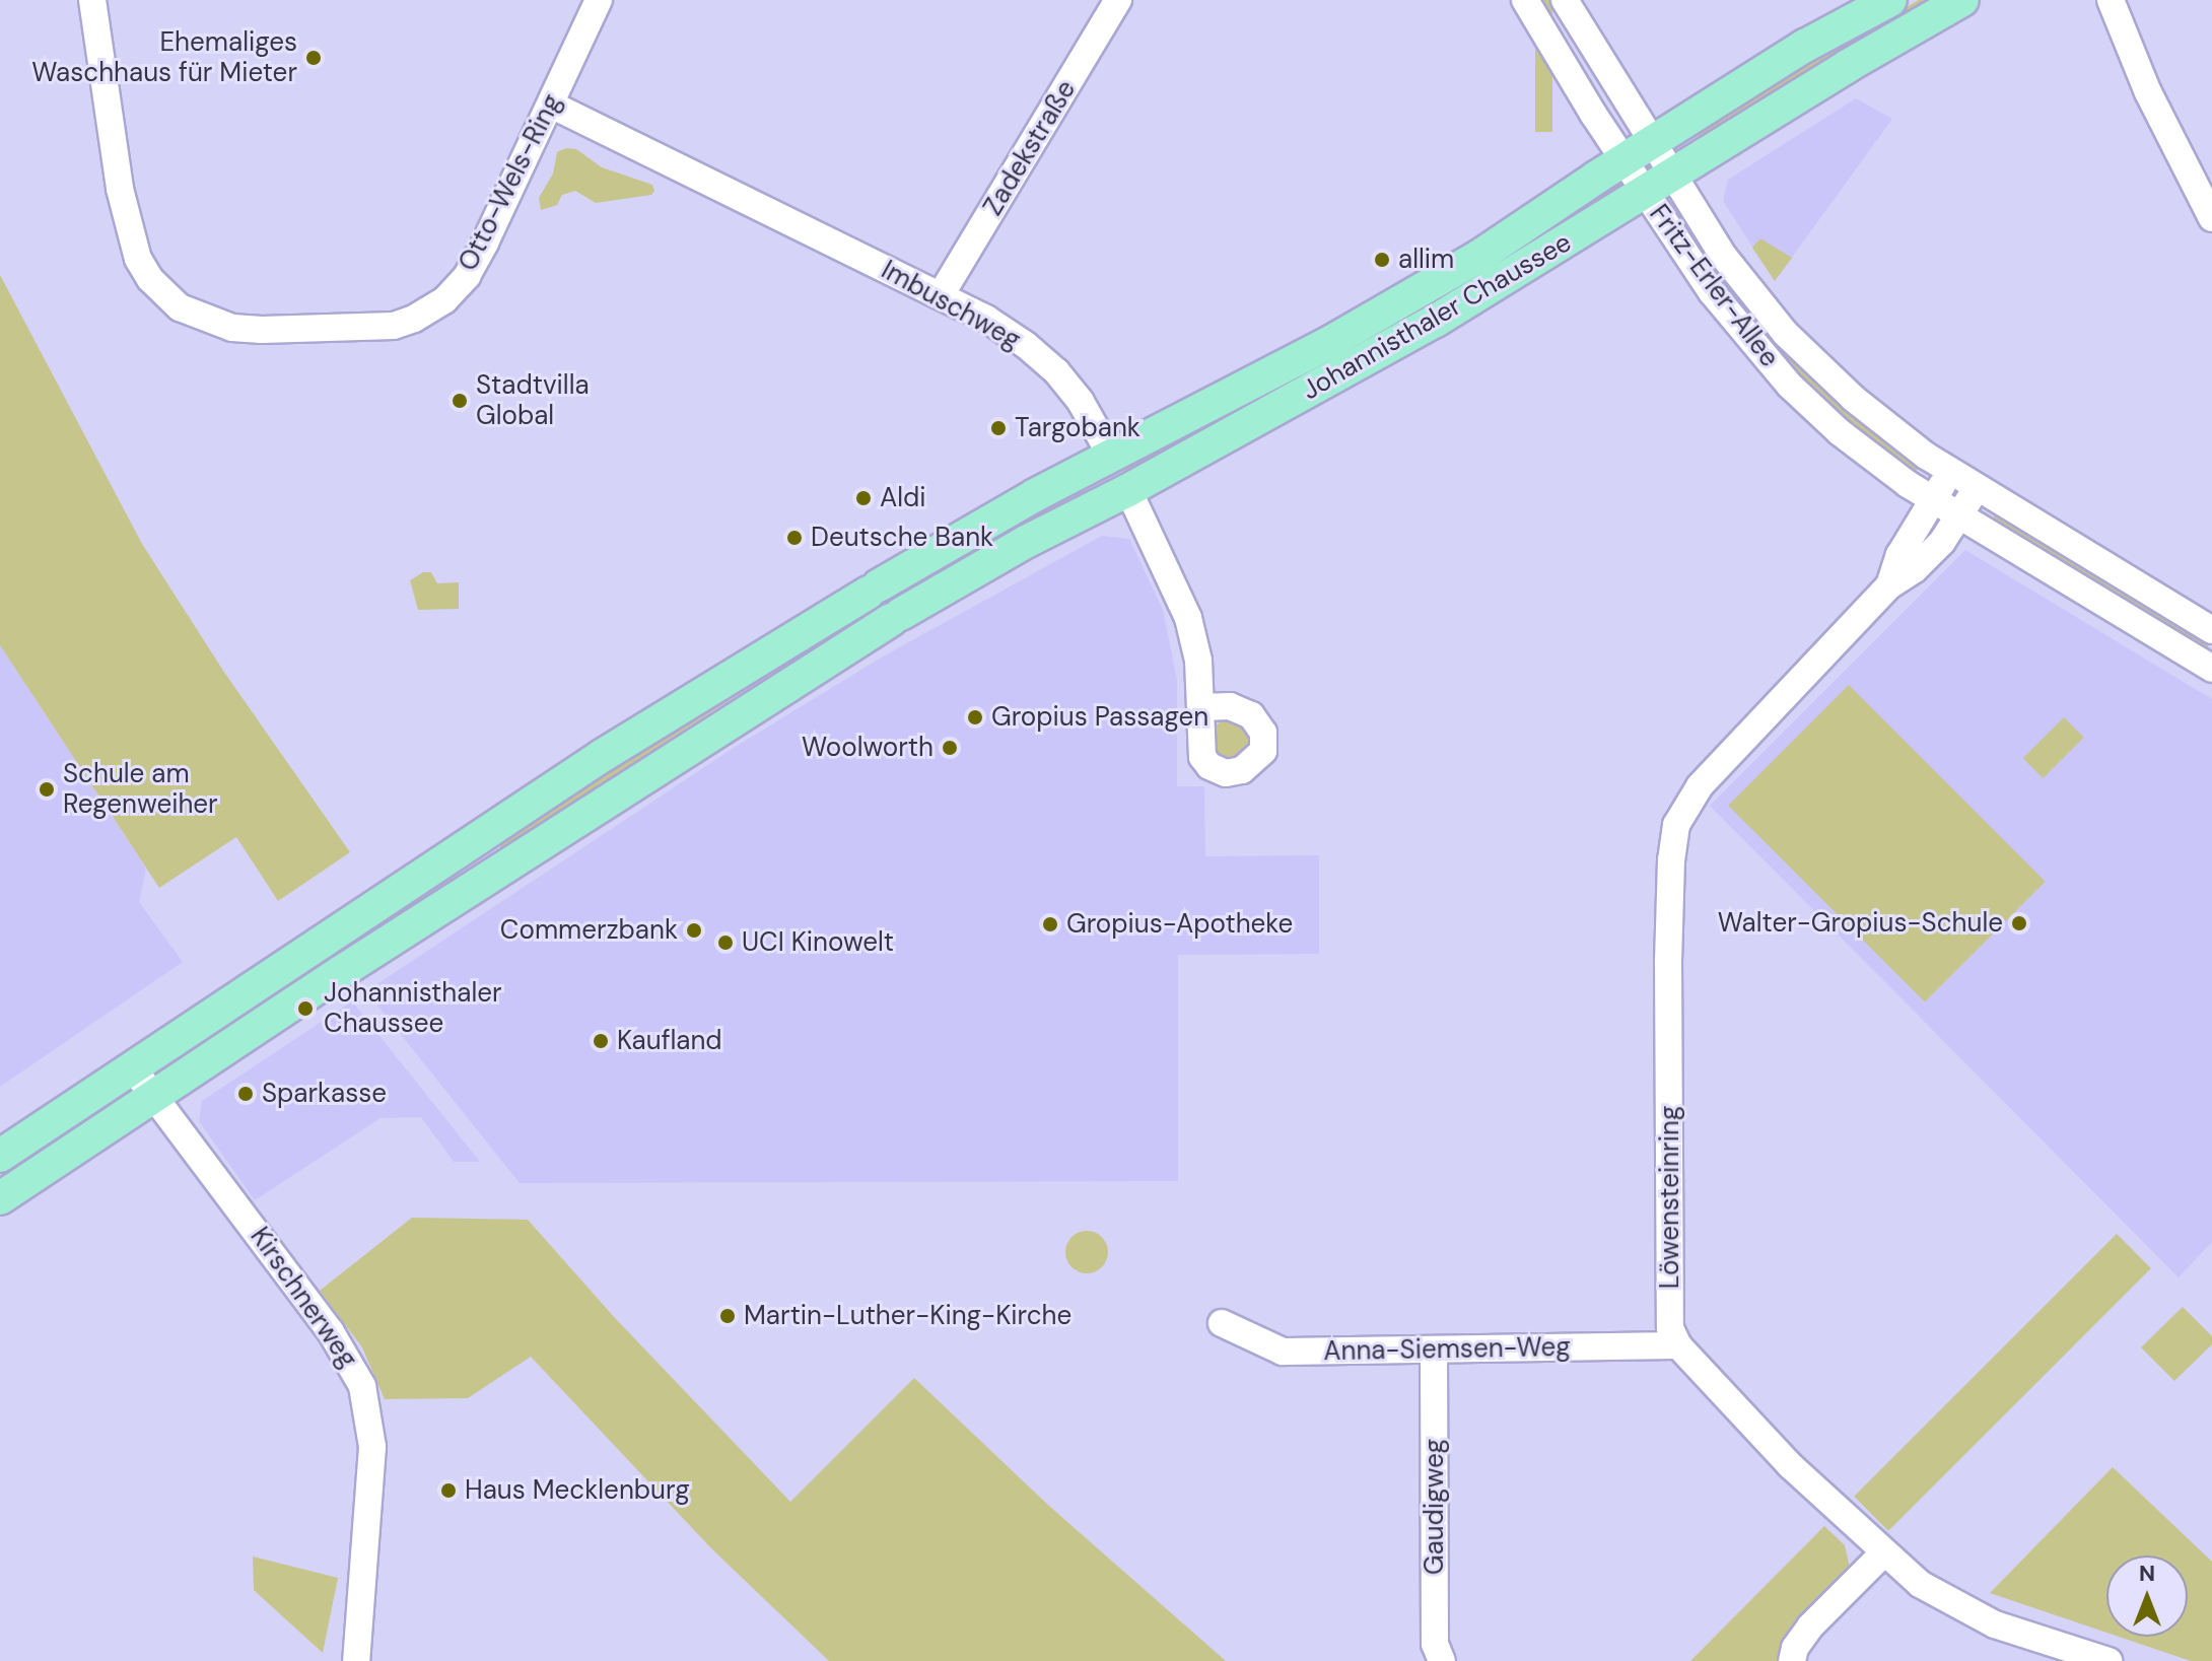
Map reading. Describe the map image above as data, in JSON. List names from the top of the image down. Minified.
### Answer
{"streets":{"main road":["Imbuschweg","Johannisthaler Chaussee"],"street":["Zadekstraße","Otto-Wels-Ring","Fritz-Erler-Allee","Löwensteinring","Kirschnerweg","Anna-Siemsen-Weg","Gaudigweg"]},"crossings":[["Zadekstraße","Imbuschweg"],["Otto-Wels-Ring","Imbuschweg"],["Fritz-Erler-Allee","Johannisthaler Chaussee"],["Fritz-Erler-Allee","Löwensteinring"],["Imbuschweg","Johannisthaler Chaussee"],["Johannisthaler Chaussee","Kirschnerweg"],["Löwensteinring","Anna-Siemsen-Weg"],["Anna-Siemsen-Weg","Gaudigweg"]],"places":["Ehemaliges Waschhaus für Mieter","allim","Stadtvilla Global","Targobank","Aldi","Deutsche Bank","Gropius Passagen","Woolworth","Schule am Regenweiher","Walter-Gropius-Schule","Gropius-Apotheke","Commerzbank","UCI Kinowelt","Johannisthaler Chaussee","Kaufland","Sparkasse","Martin-Luther-King-Kirche","Haus Mecklenburg"],"north":"top"}
